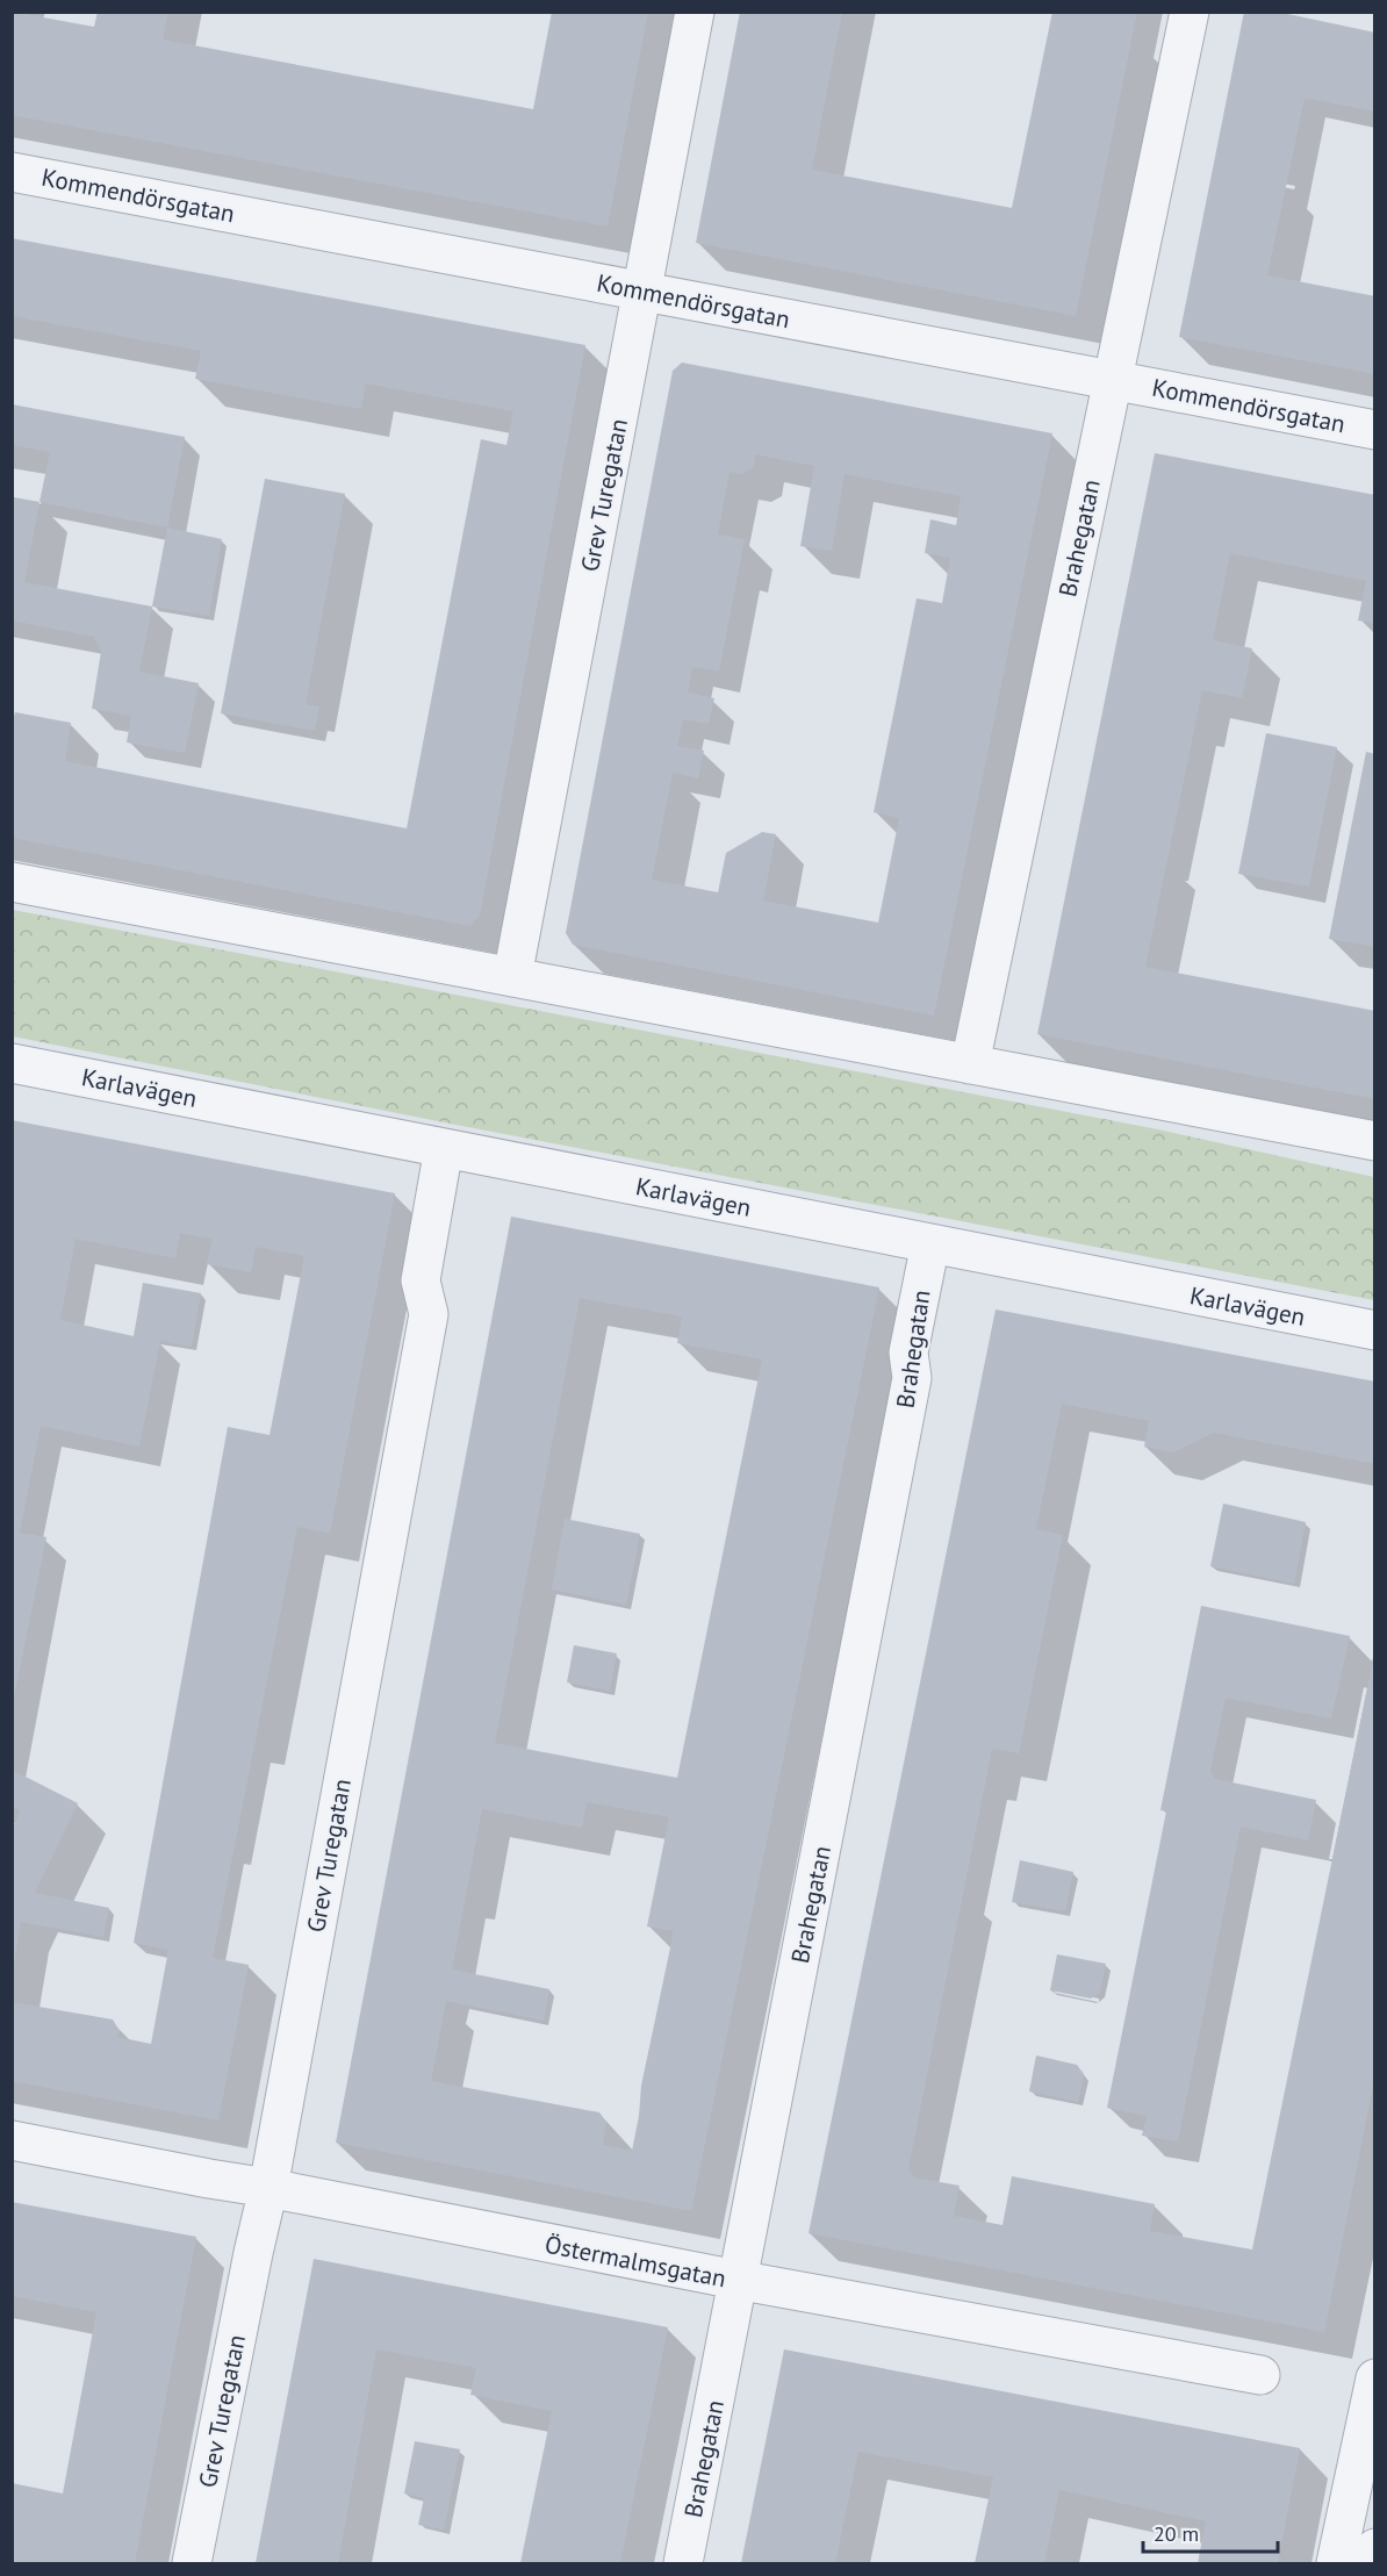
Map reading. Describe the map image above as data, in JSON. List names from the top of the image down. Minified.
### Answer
{"streets":{"street":["Kommendörsgatan","Grev Turegatan","Brahegatan","Karlavägen","Östermalmsgatan"]},"crossings":[["Kommendörsgatan","Grev Turegatan"],["Kommendörsgatan","Brahegatan"],["Grev Turegatan","Karlavägen"],["Grev Turegatan","Östermalmsgatan"],["Brahegatan","Karlavägen"],["Brahegatan","Östermalmsgatan"]],"scale_bar":"20 m"}
